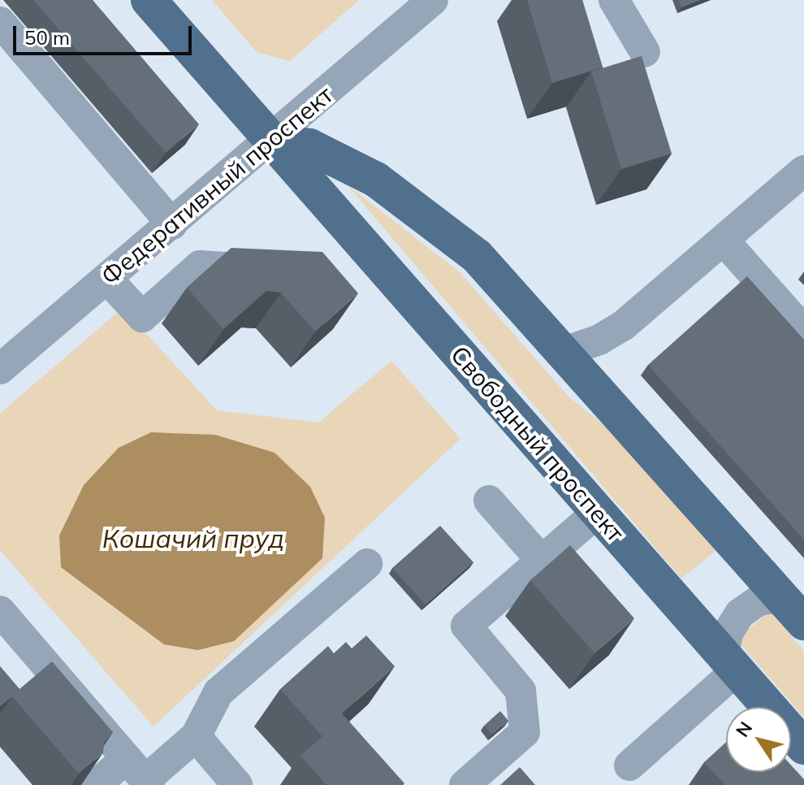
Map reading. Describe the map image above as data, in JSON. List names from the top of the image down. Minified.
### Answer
{"streets":{"main road":["Свободный проспект"],"street":["Федеративный проспект"]},"crossings":[["Федеративный проспект","Свободный проспект"]],"water":["Кошачий пруд"],"scale_bar":"50 m","north":"top left"}
